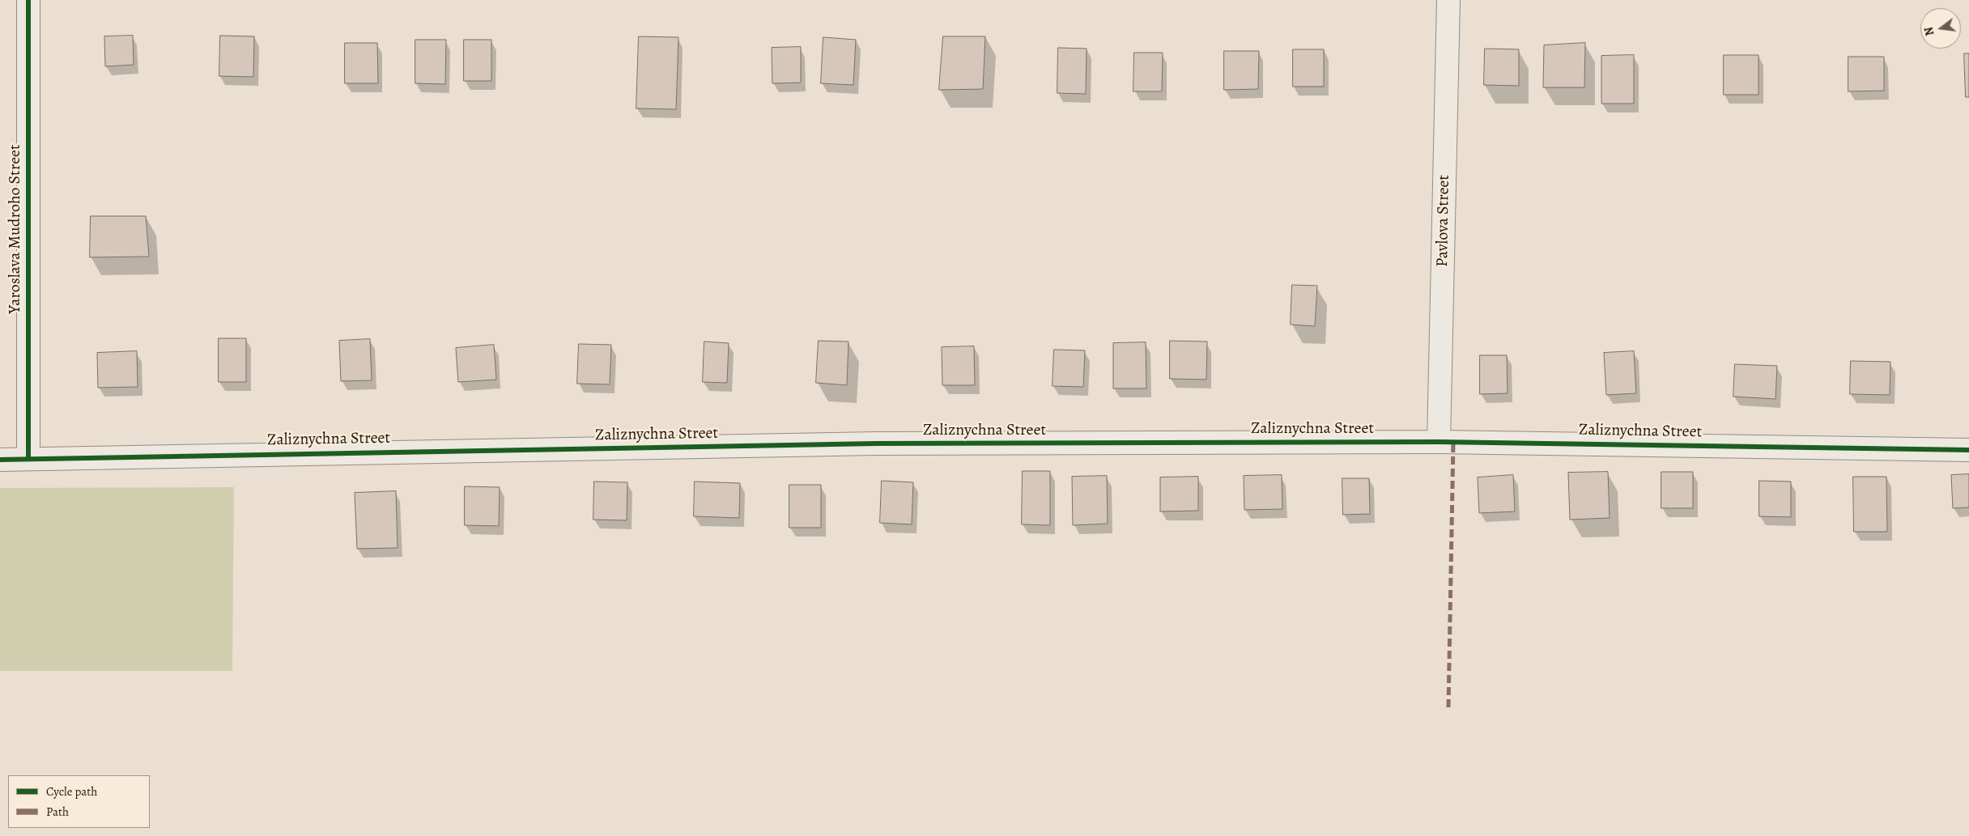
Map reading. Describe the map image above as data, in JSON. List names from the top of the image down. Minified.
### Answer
{"streets":{"street":["Pavlova Street","Yaroslava Mudroho Street","Zaliznychna Street"]},"crossings":[["Pavlova Street","Zaliznychna Street"],["Yaroslava Mudroho Street","Zaliznychna Street"]],"legend":["Cycle path","Path"],"north":"left"}
